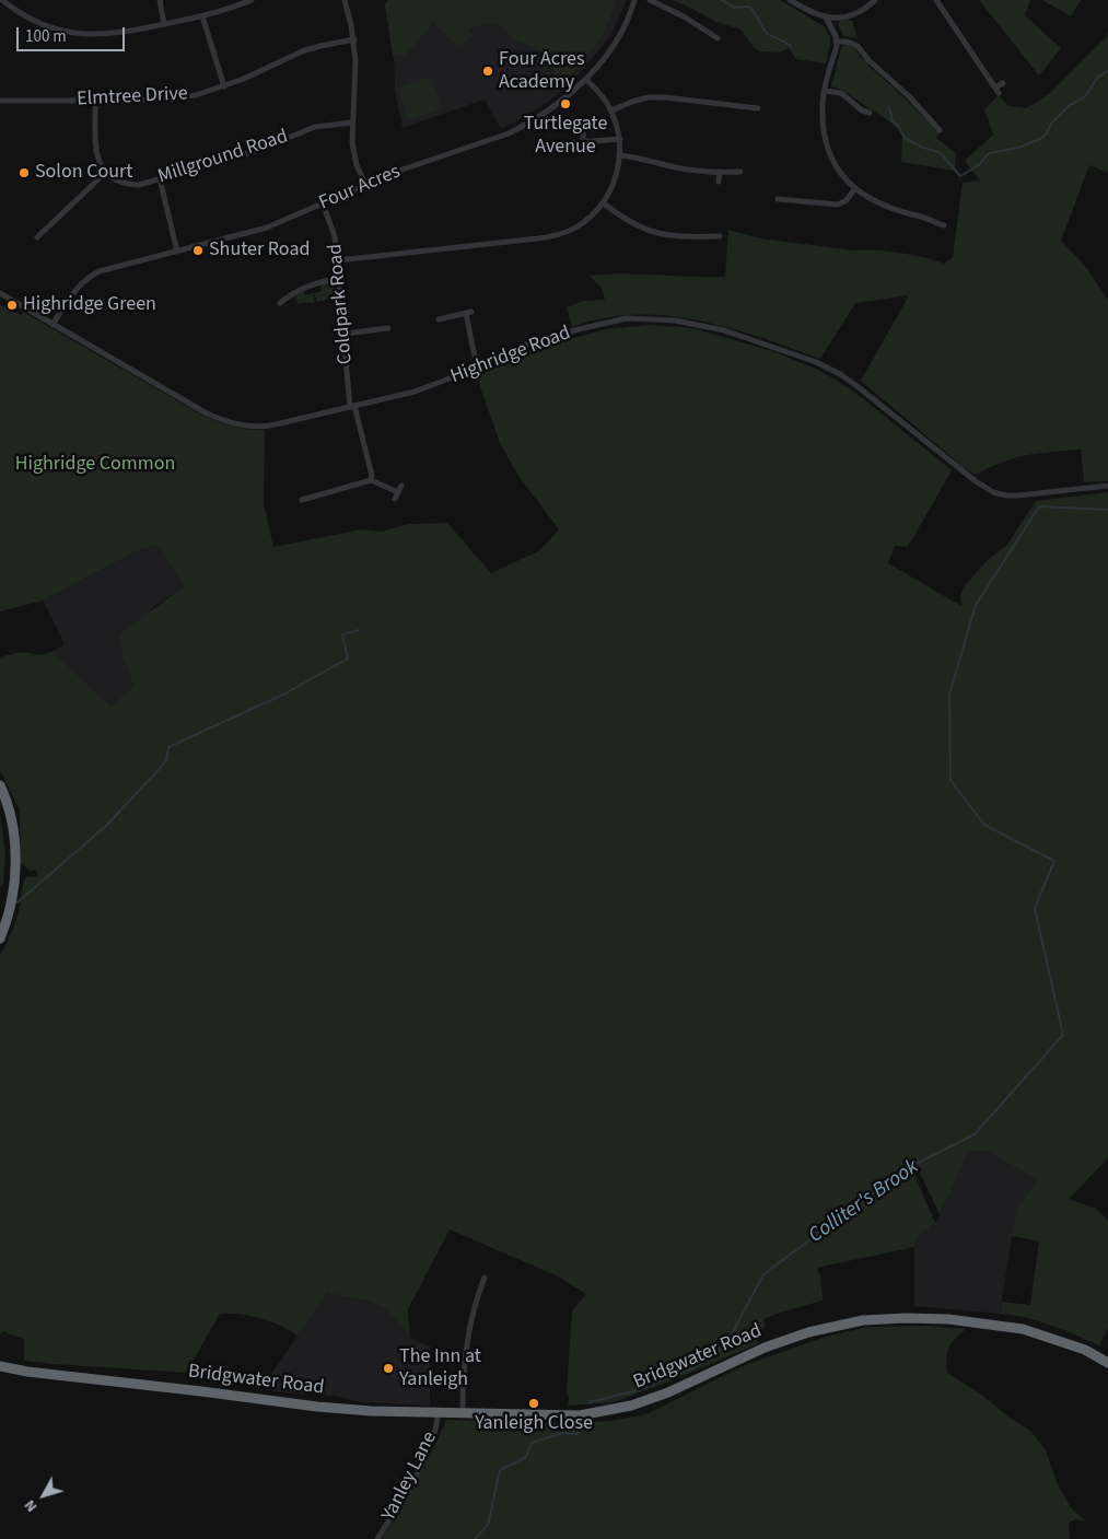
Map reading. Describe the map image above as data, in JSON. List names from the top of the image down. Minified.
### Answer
{"streets":{"highway":["Bridgwater Road"],"street":["Elmtree Drive","Millground Road","Four Acres","Coldpark Road","Highridge Road","Yanley Lane"]},"crossings":[["Four Acres","Coldpark Road"],["Four Acres","Highridge Road"],["Coldpark Road","Highridge Road"],["Bridgwater Road","Yanley Lane"]],"water":["Colliter's Brook"],"parks":["Highridge Common"],"places":["Four Acres Academy","Turtlegate Avenue","Solon Court","Shuter Road","Highridge Green","The Inn at Yanleigh","Yanleigh Close"],"scale_bar":"100 m","north":"bottom left"}
